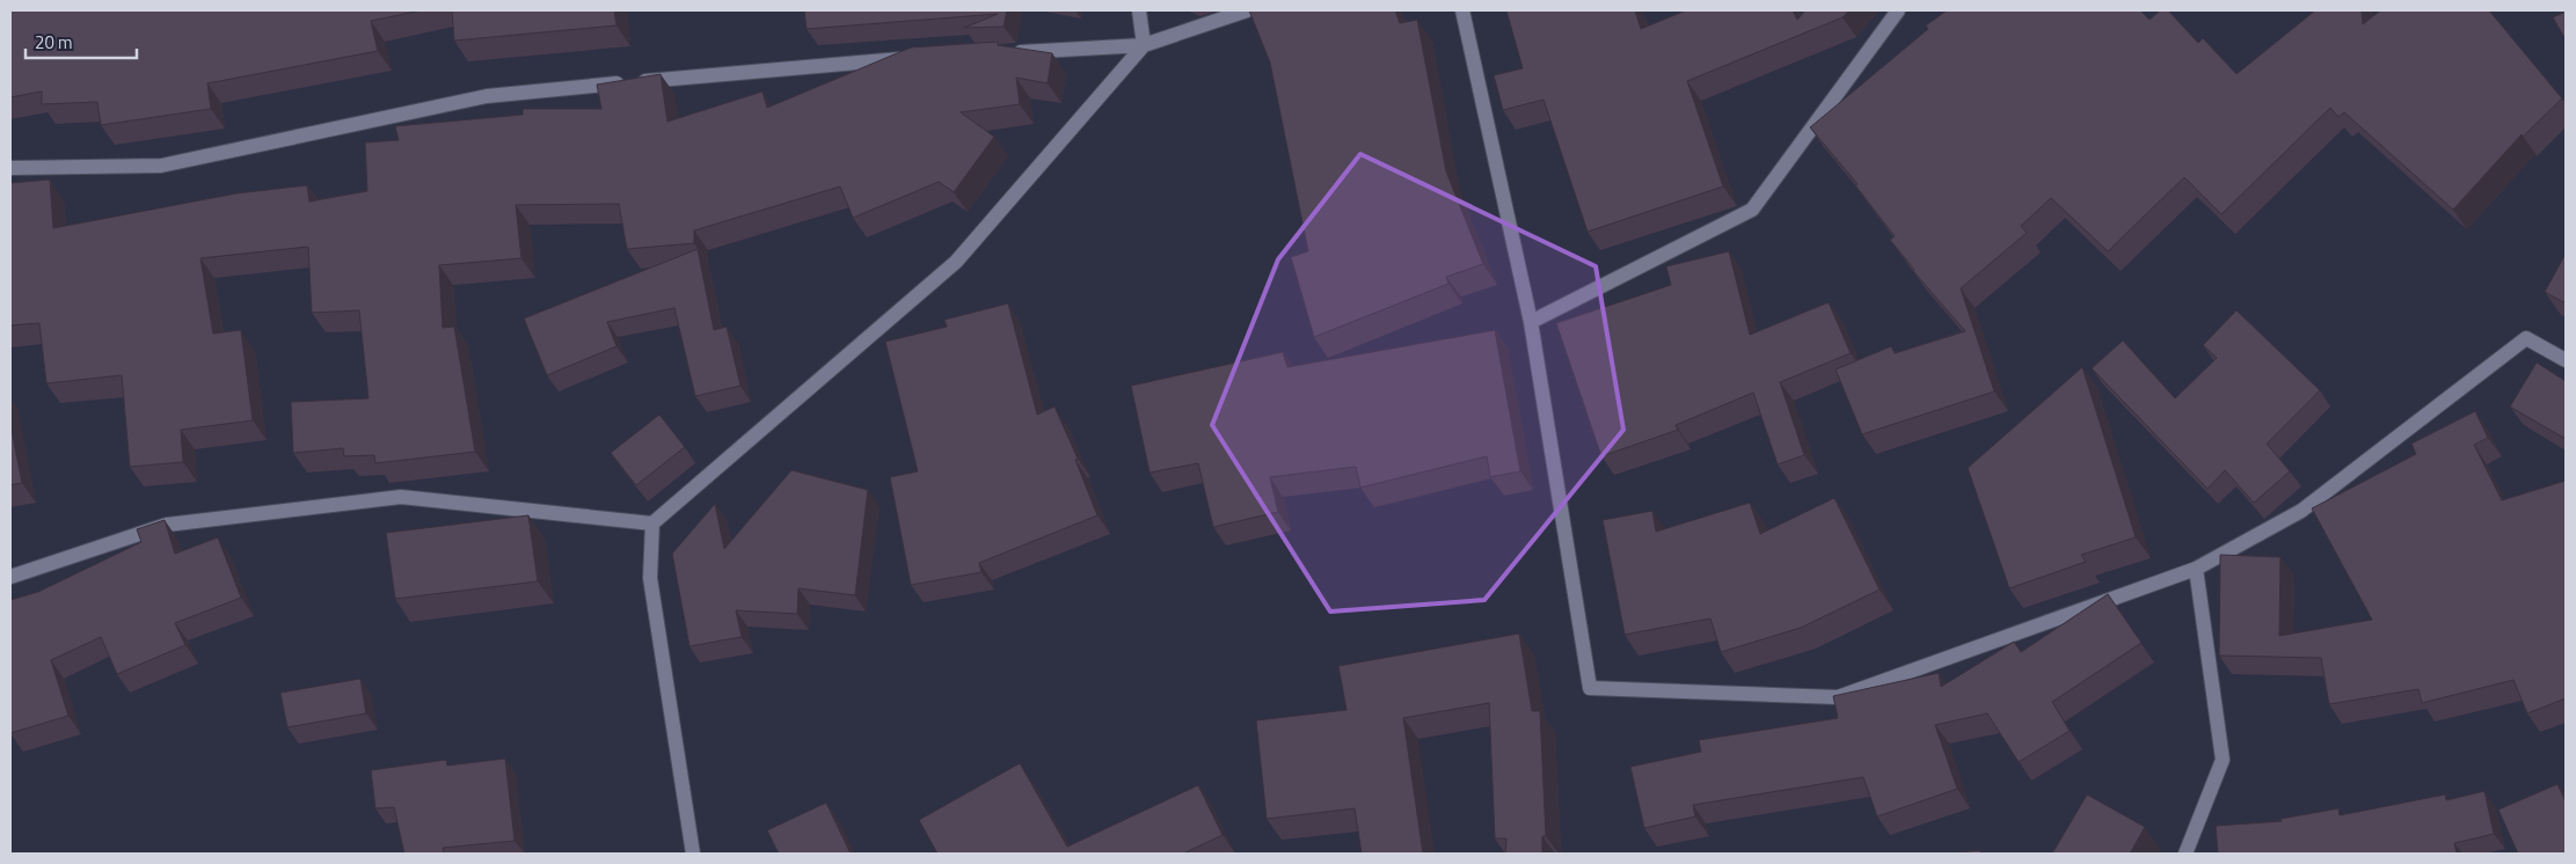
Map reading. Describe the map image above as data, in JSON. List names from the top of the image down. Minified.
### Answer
{"scale_bar":"20 m"}
